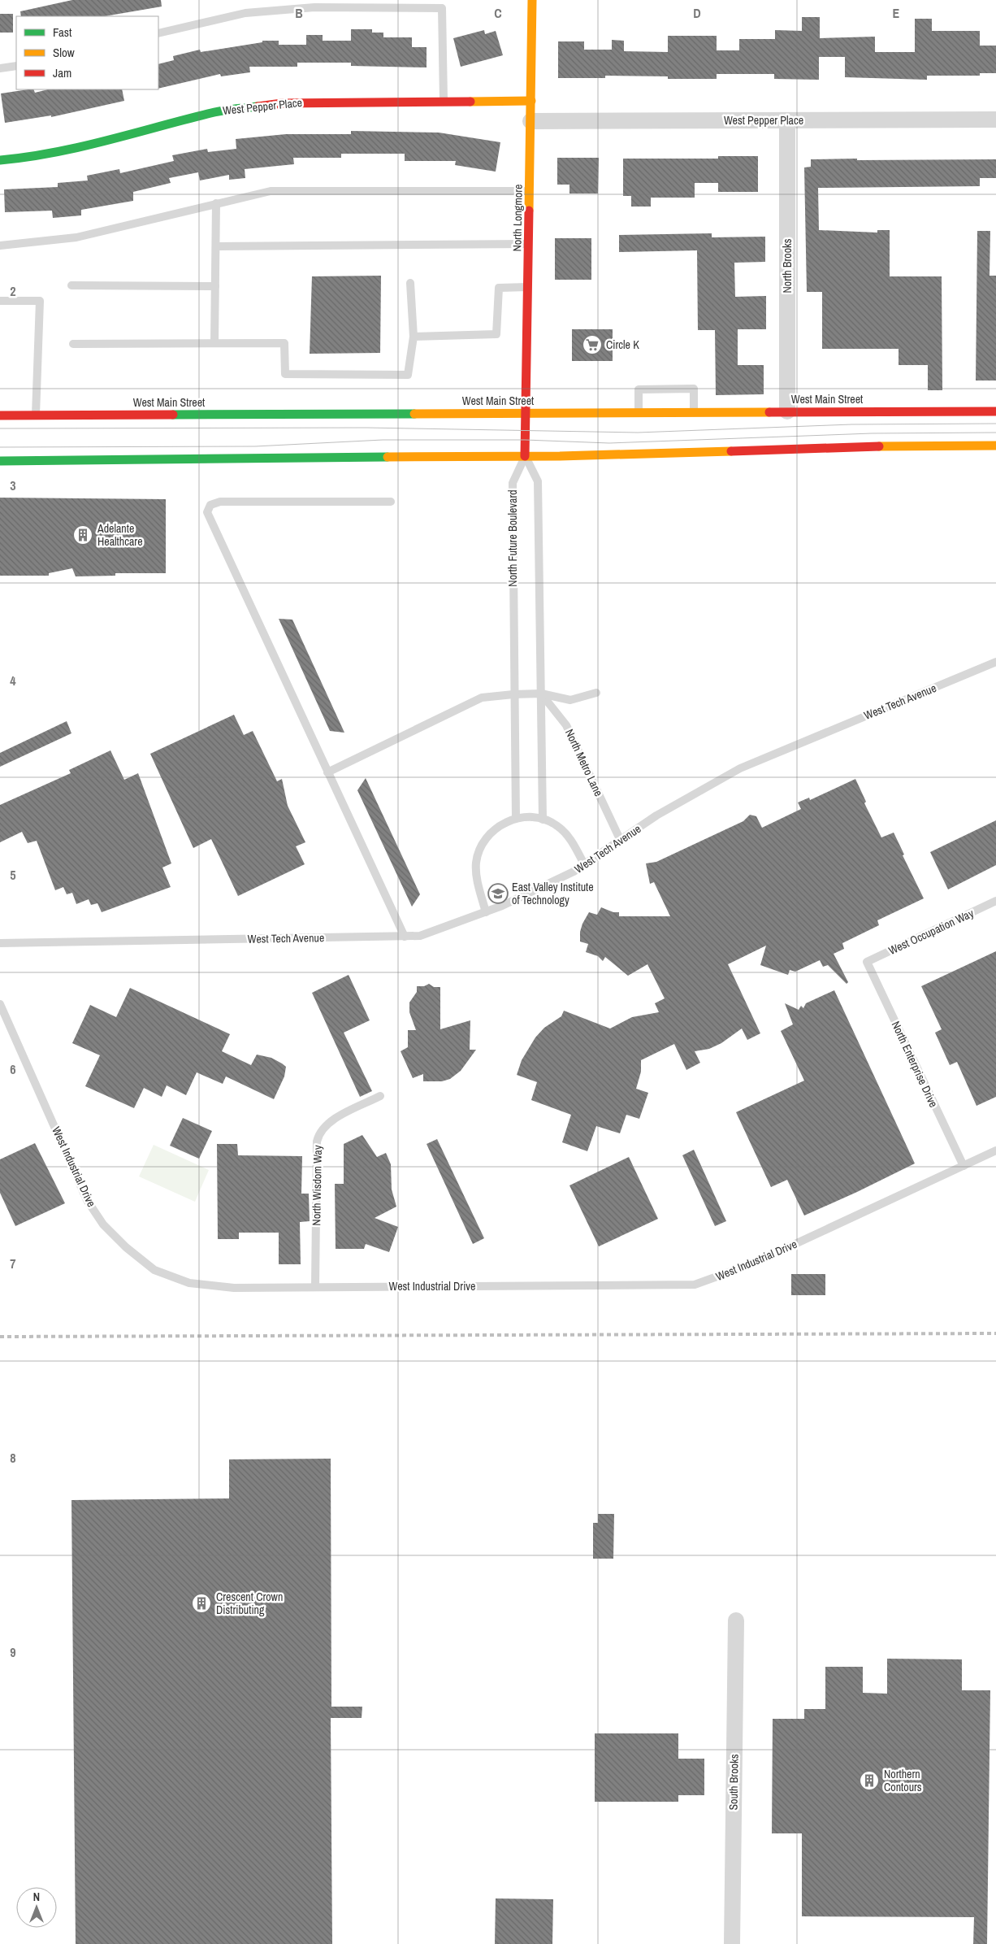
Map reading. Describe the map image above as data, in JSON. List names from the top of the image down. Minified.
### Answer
{"streets":{"main road":["West Pepper Place","North Longmore","West Main Street"],"street":["North Brooks","South Brooks"],"lane":["North Future Boulevard","West Tech Avenue","North Metro Lane","West Occupation Way","North Enterprise Drive","West Industrial Drive","North Wisdom Way"]},"crossings":[["West Pepper Place","North Longmore"],["West Pepper Place","North Brooks"],["North Longmore","West Main Street"],["North Longmore","North Future Boulevard"],["North Brooks","West Main Street"],["West Tech Avenue","North Metro Lane"],["West Occupation Way","North Enterprise Drive"],["North Enterprise Drive","West Industrial Drive"],["West Industrial Drive","North Wisdom Way"]],"places":{"supermarket":["Circle K"],"building":["Adelante Healthcare","Crescent Crown Distributing","Northern Contours"],"school or university":["East Valley Institute of Technology"]},"legend":["Fast","Slow","Jam"],"north":"top","grid":{"columns":["B","C","D","E"],"rows":["2","3","4","5","6","7","8","9"]}}
